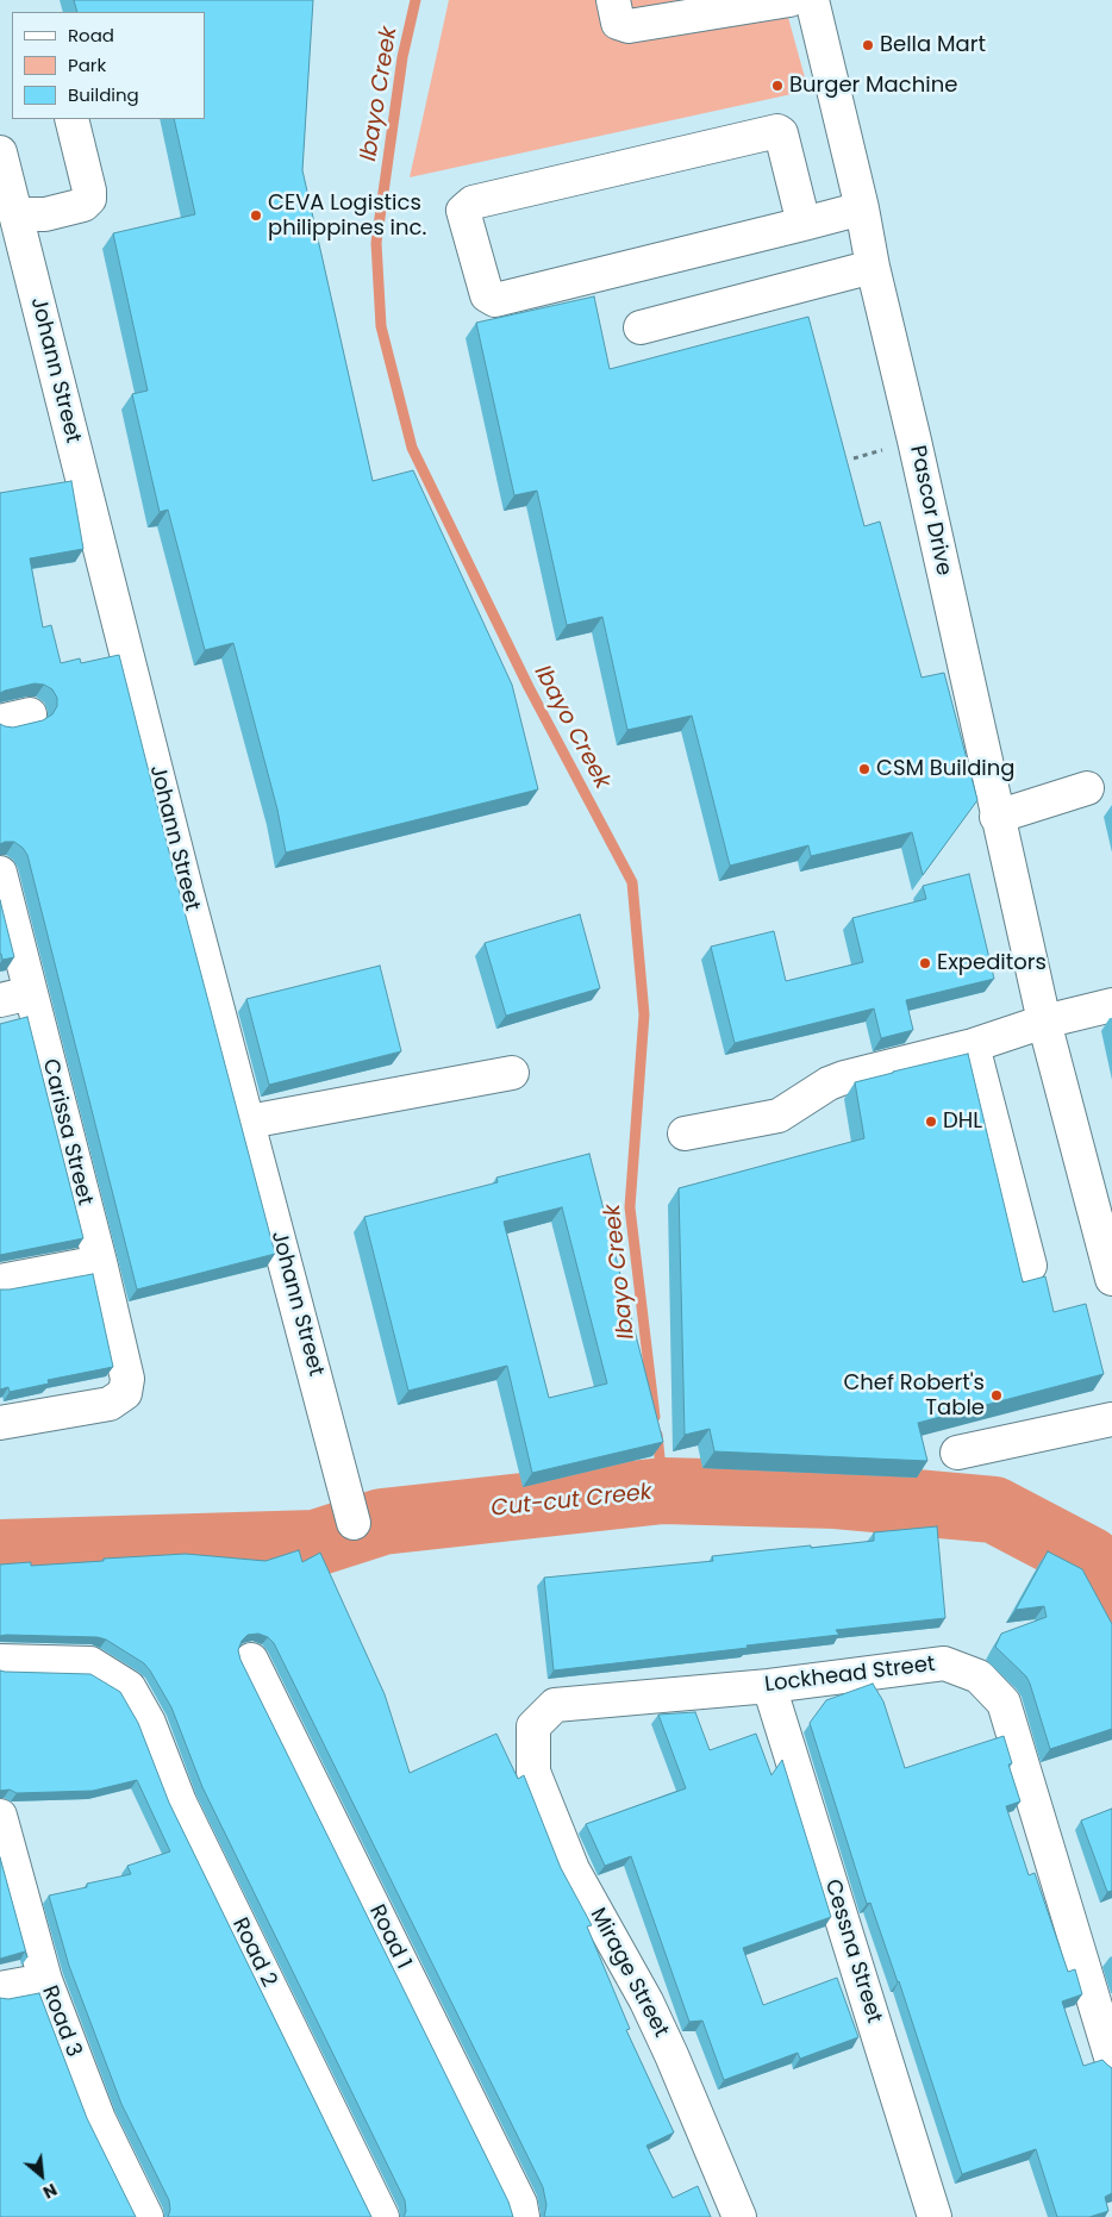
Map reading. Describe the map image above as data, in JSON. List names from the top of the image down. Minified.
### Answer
{"streets":{"street":["Johann Street","Pascor Drive","Carissa Street","Lockhead Street","Road 1","Cessna Street","Road 2","Mirage Street","Road 3"]},"crossings":[["Lockhead Street","Cessna Street"],["Lockhead Street","Mirage Street"]],"water":["Ibayo Creek","Cut-cut Creek"],"places":["Bella Mart","Burger Machine","CEVA Logistics philippines inc.","CSM Building","Expeditors","DHL","Chef Robert's Table"],"legend":["Road","Park","Building"],"north":"bottom right"}
